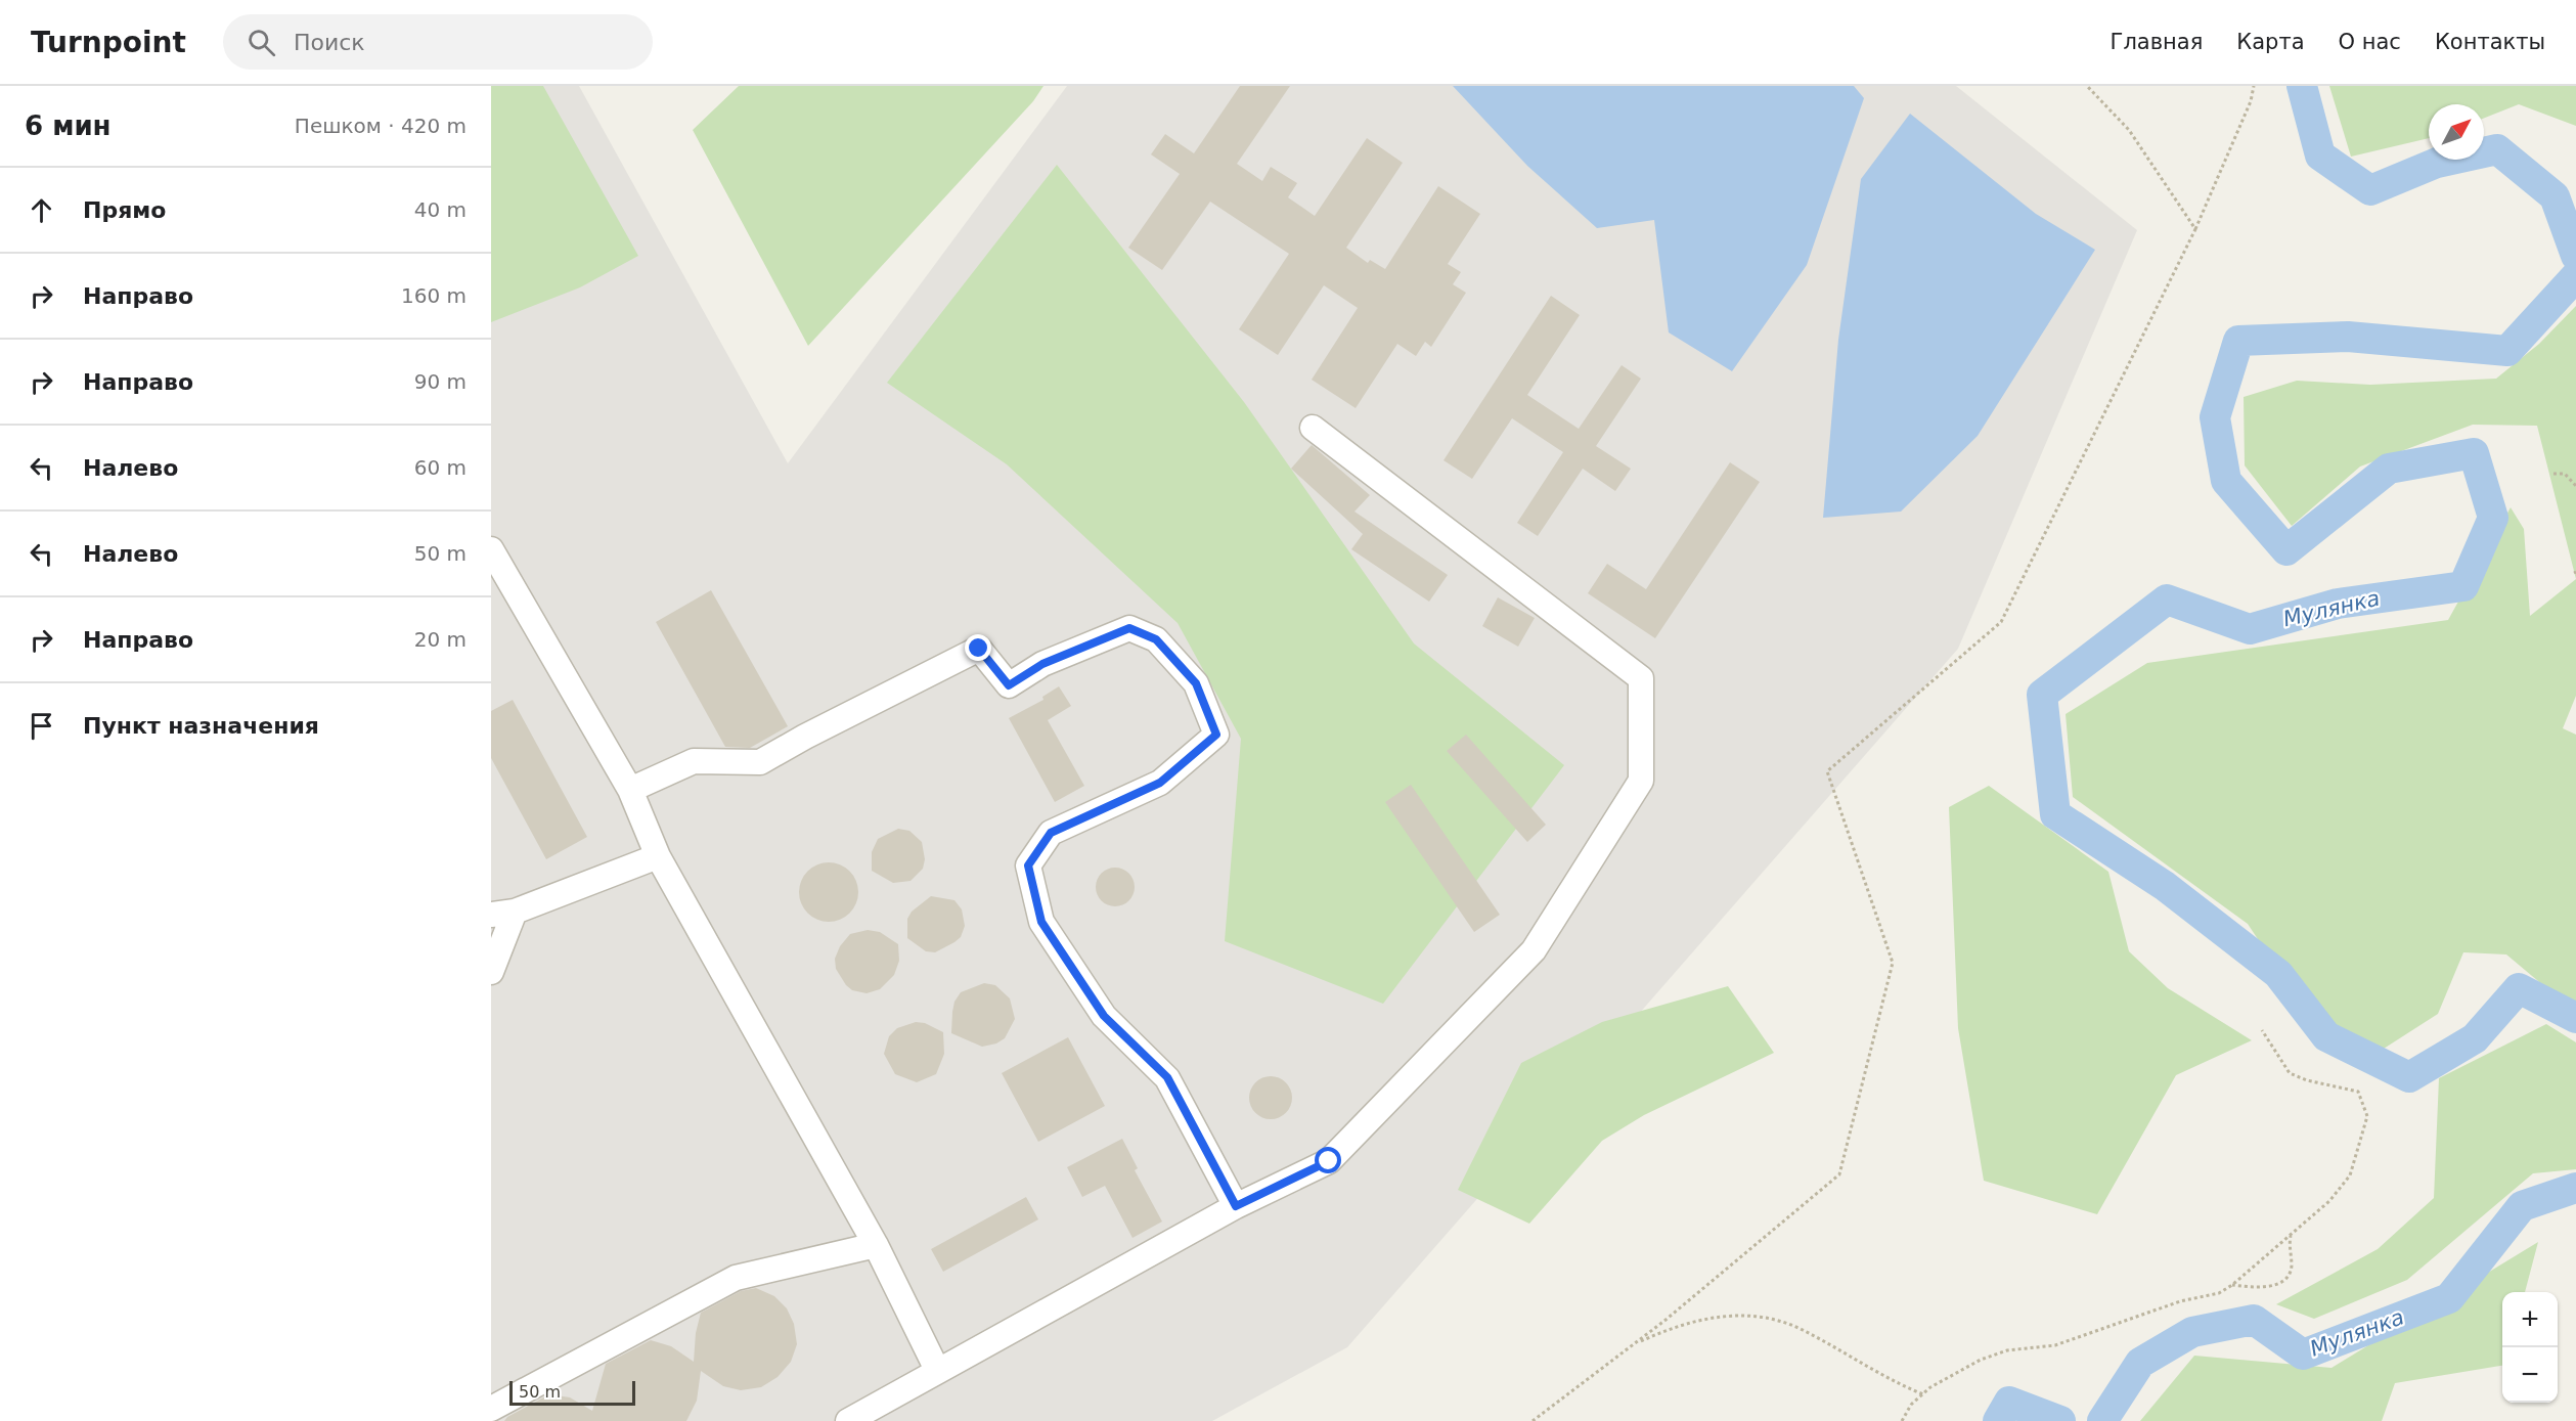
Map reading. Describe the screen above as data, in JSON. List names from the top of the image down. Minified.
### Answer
{"water":["Мулянка"],"scale_bar":"50 m","north":"top right","page":{"header":"Turnpoint","search":"Поиск","nav":["Главная","Карта","О нас","Контакты"],"heading":["6 мин","Пешком · 420 m"],"list":[["Прямо","40 m"],["Направо","160 m"],["Направо","90 m"],["Налево","60 m"],["Налево","50 m"],["Направо","20 m"],"Пункт назначения"],"map_buttons":["+","−"],"scale":"50 m"}}
